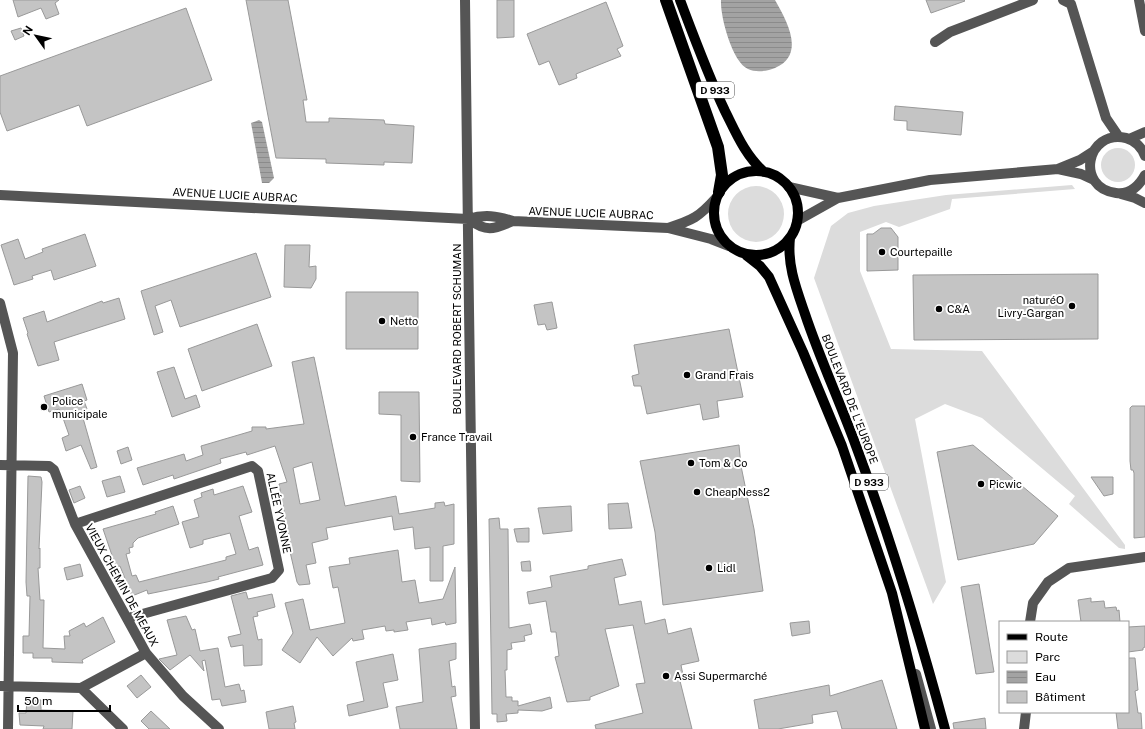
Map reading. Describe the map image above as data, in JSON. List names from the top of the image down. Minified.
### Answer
{"streets":{"highway":["D 933"],"main road":["BOULEVARD DE L'EUROPE"],"street":["AVENUE LUCIE AUBRAC","BOULEVARD ROBERT SCHUMAN","ALLÉE YVONNE","VIEUX CHEMIN DE MEAUX"]},"crossings":[["D 933","AVENUE LUCIE AUBRAC"],["D 933","BOULEVARD DE L'EUROPE"],["AVENUE LUCIE AUBRAC","BOULEVARD ROBERT SCHUMAN"],["AVENUE LUCIE AUBRAC","BOULEVARD DE L'EUROPE"],["ALLÉE YVONNE","VIEUX CHEMIN DE MEAUX"]],"places":["Courtepaille","naturéO Livry-Gargan","C&A","Netto","Grand Frais","Police municipale","France Travail","Tom & Co","Picwic","CheapNess2","Lidl","Assi Supermarché"],"legend":["Route","Parc","Eau","Bâtiment"],"scale_bar":"50 m","north":"top left"}
